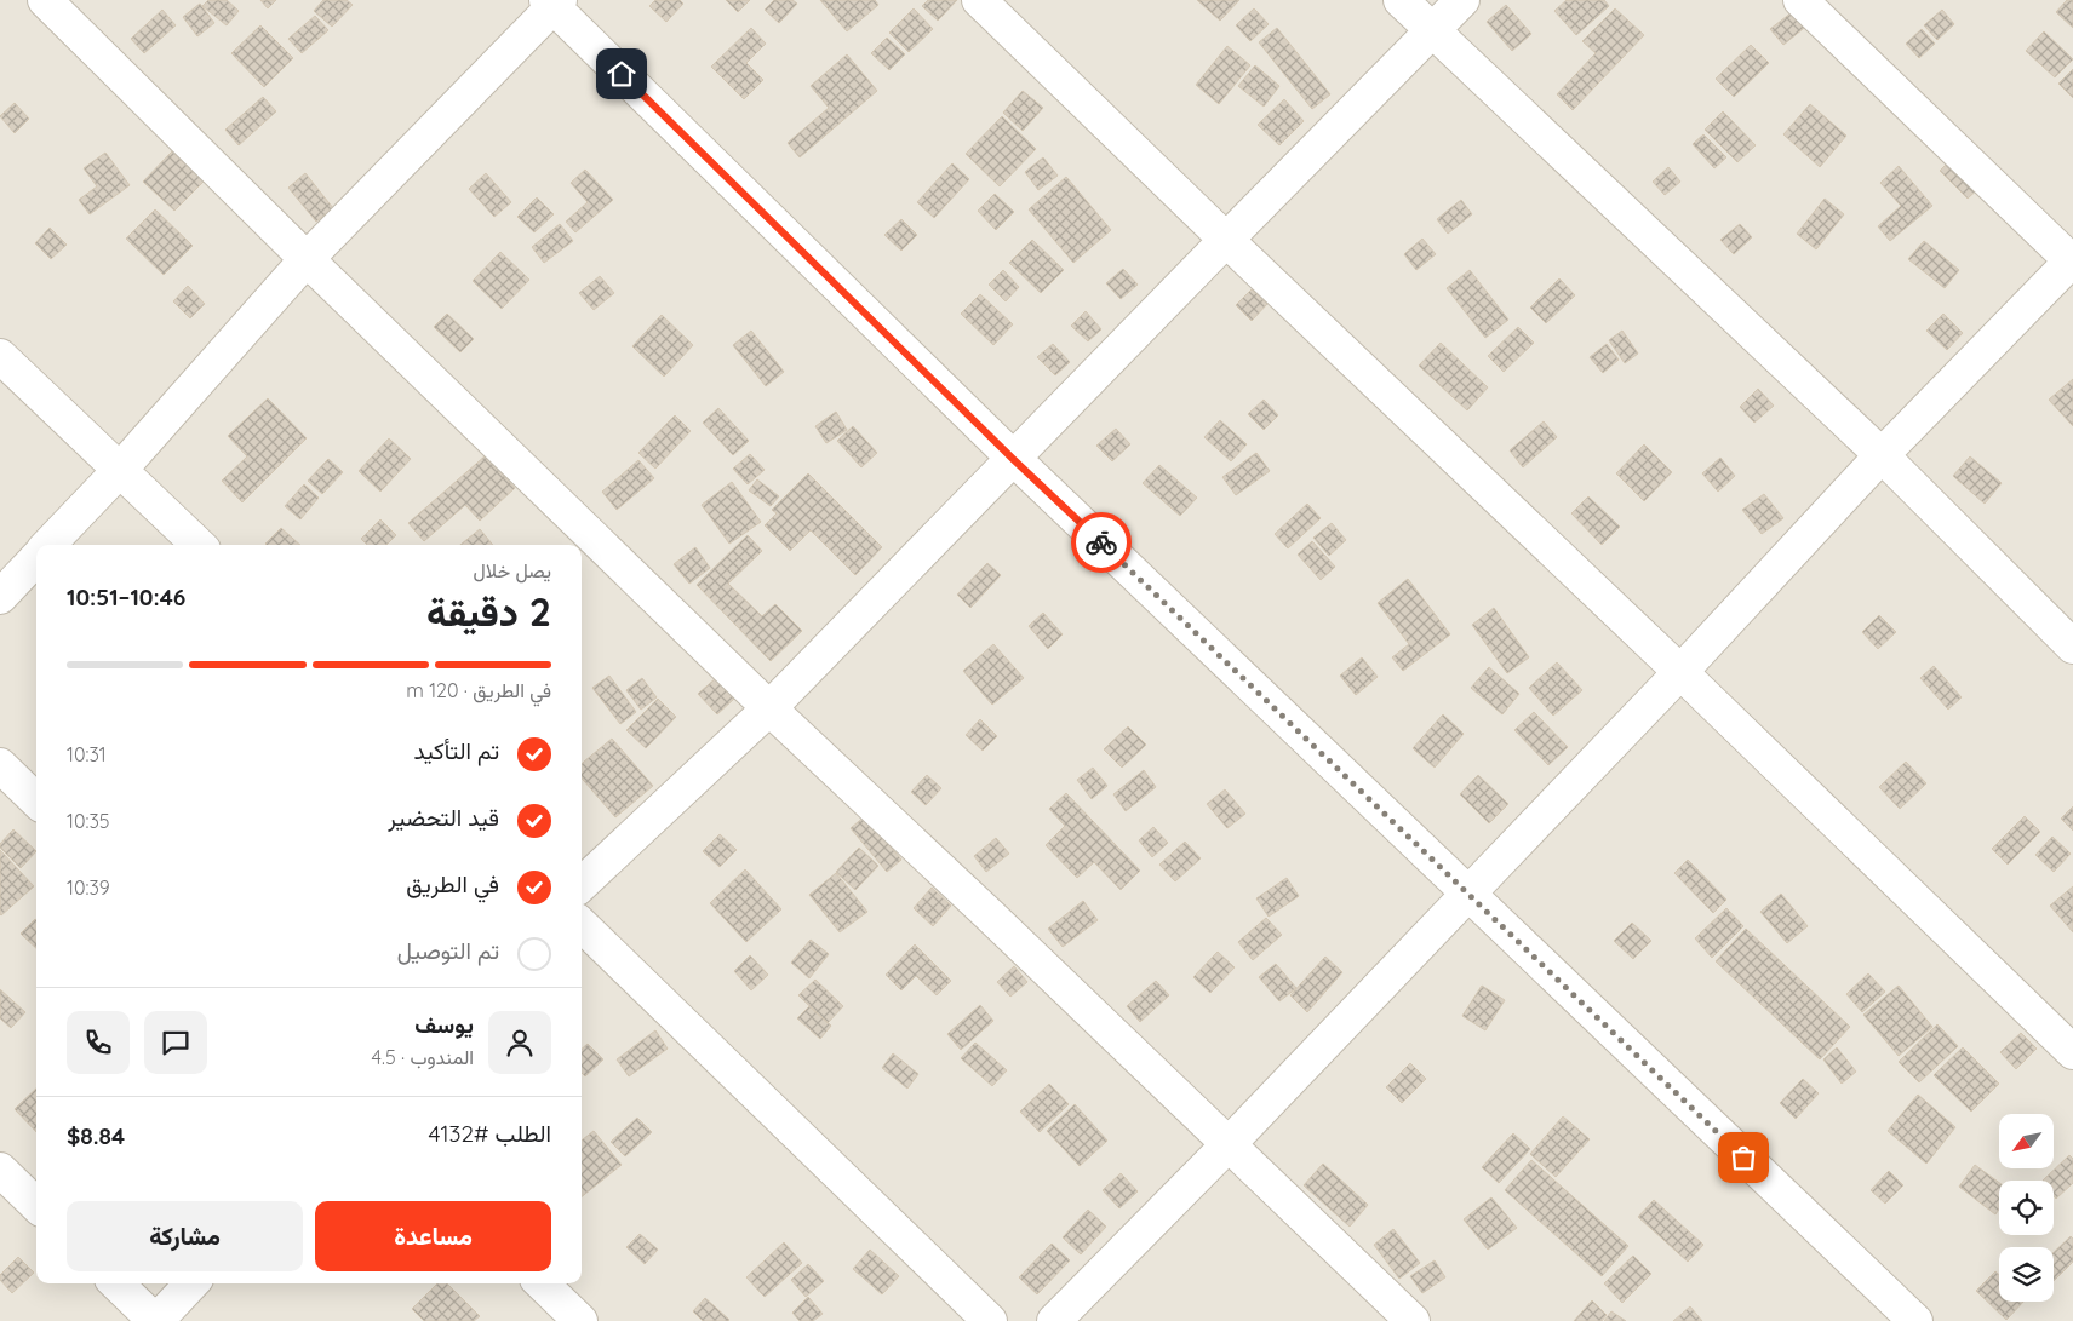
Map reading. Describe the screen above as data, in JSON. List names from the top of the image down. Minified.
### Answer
{"north":"bottom left","page":{"heading":["2 دقيقة","يصل خلال","10:46–10:51"],"panel":["يوسف","المندوب · 4.5","الطلب #4132","$8.84"],"bar":"في الطريق · 120 m","list":[["تم التأكيد","10:31"],["قيد التحضير","10:35"],["في الطريق","10:39"],"تم التوصيل"],"buttons":["مساعدة","مشاركة"]}}
